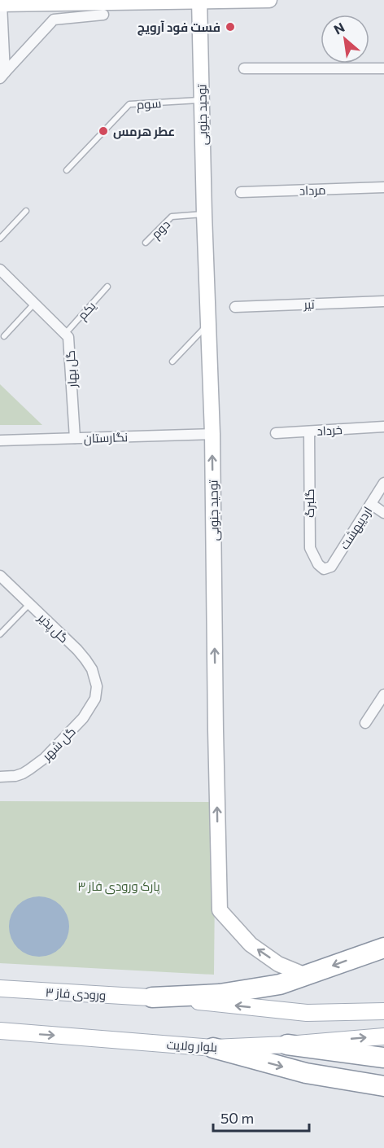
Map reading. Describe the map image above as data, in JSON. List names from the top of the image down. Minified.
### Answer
{"streets":{"main road":["ورودی فاز ۳","بلوار ولایت"],"street":["توحید جنوبی","مرداد","تیر","گل بهار","خرداد","نگارستان","گلبرگ","اردیبهشت","گل پذیر","گل شهر"],"lane":["سوم","دوم","یکم"]},"crossings":[["سوم","توحید جنوبی"],["توحید جنوبی","دوم"],["توحید جنوبی","نگارستان"],["یکم","گل بهار"],["گل بهار","نگارستان"],["خرداد","گلبرگ"],["گلبرگ","اردیبهشت"],["گل پذیر","گل شهر"]],"one_way":["توحید جنوبی"],"parks":["پارک ورودی فاز ۳"],"places":["فست فود آرویچ","عطر هرمس"],"scale_bar":"50 m","north":"top left"}
